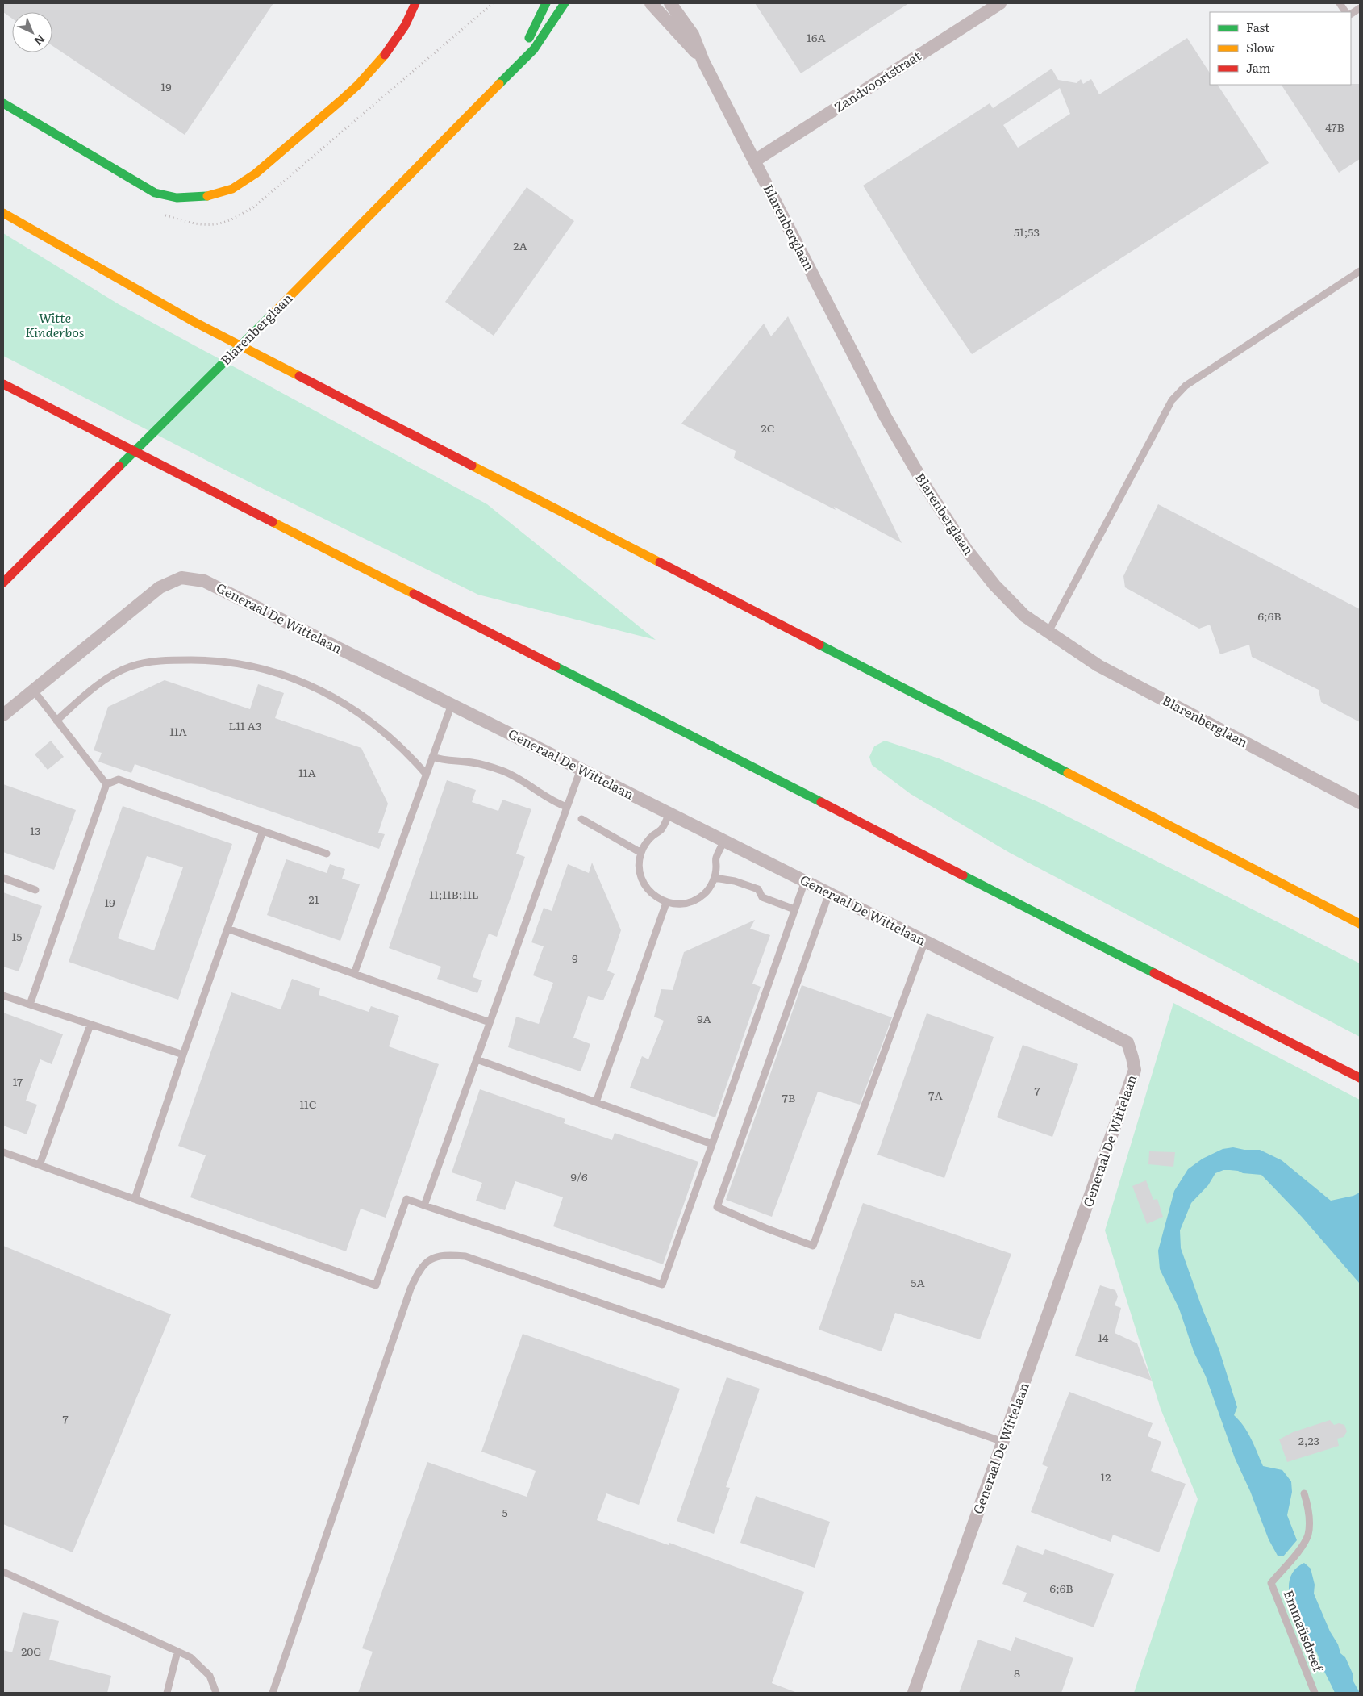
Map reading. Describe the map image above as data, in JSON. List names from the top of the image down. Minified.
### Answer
{"streets":{"main road":["Blarenberglaan"],"street":["Zandvoortstraat","Generaal De Wittelaan"],"lane":["Emmaüsdreef"]},"crossings":[["Zandvoortstraat","Blarenberglaan"]],"parks":["Witte Kinderbos"],"house_numbers":["16A","19","47B","51;53","2A","2C","6;6B","L11 A3","11A","11A","13","11;11B;11L","21","19","15","9","9A","17","7","7A","7B","11C","9/6","5A","14","7","2,23","12","5","6;6B","20G","8"],"legend":["Fast","Slow","Jam"],"north":"bottom right"}
